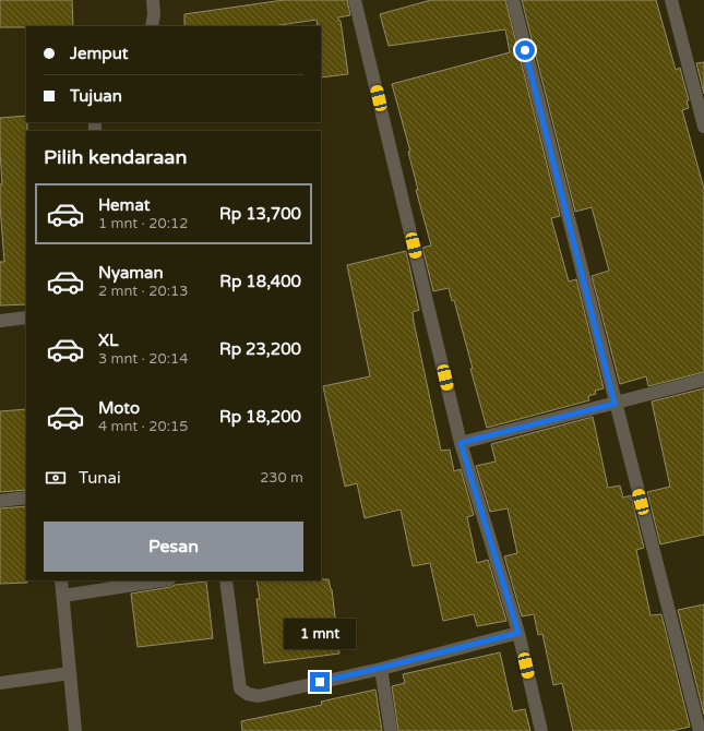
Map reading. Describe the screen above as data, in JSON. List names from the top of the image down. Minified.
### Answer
{"page":{"banner":["Jemput","Tujuan"],"heading":"Pilih kendaraan","list":[{"name":"Hemat","note":"1 mnt · 20:12","value":"Rp 13,700"},{"name":"Nyaman","note":"2 mnt · 20:13","value":"Rp 18,400"},{"name":"XL","note":"3 mnt · 20:14","value":"Rp 23,200"},{"name":"Moto","note":"4 mnt · 20:15","value":"Rp 18,200"}],"pay":["Tunai","230 m"],"buttons":"Pesan","bubble":"1 mnt"}}
